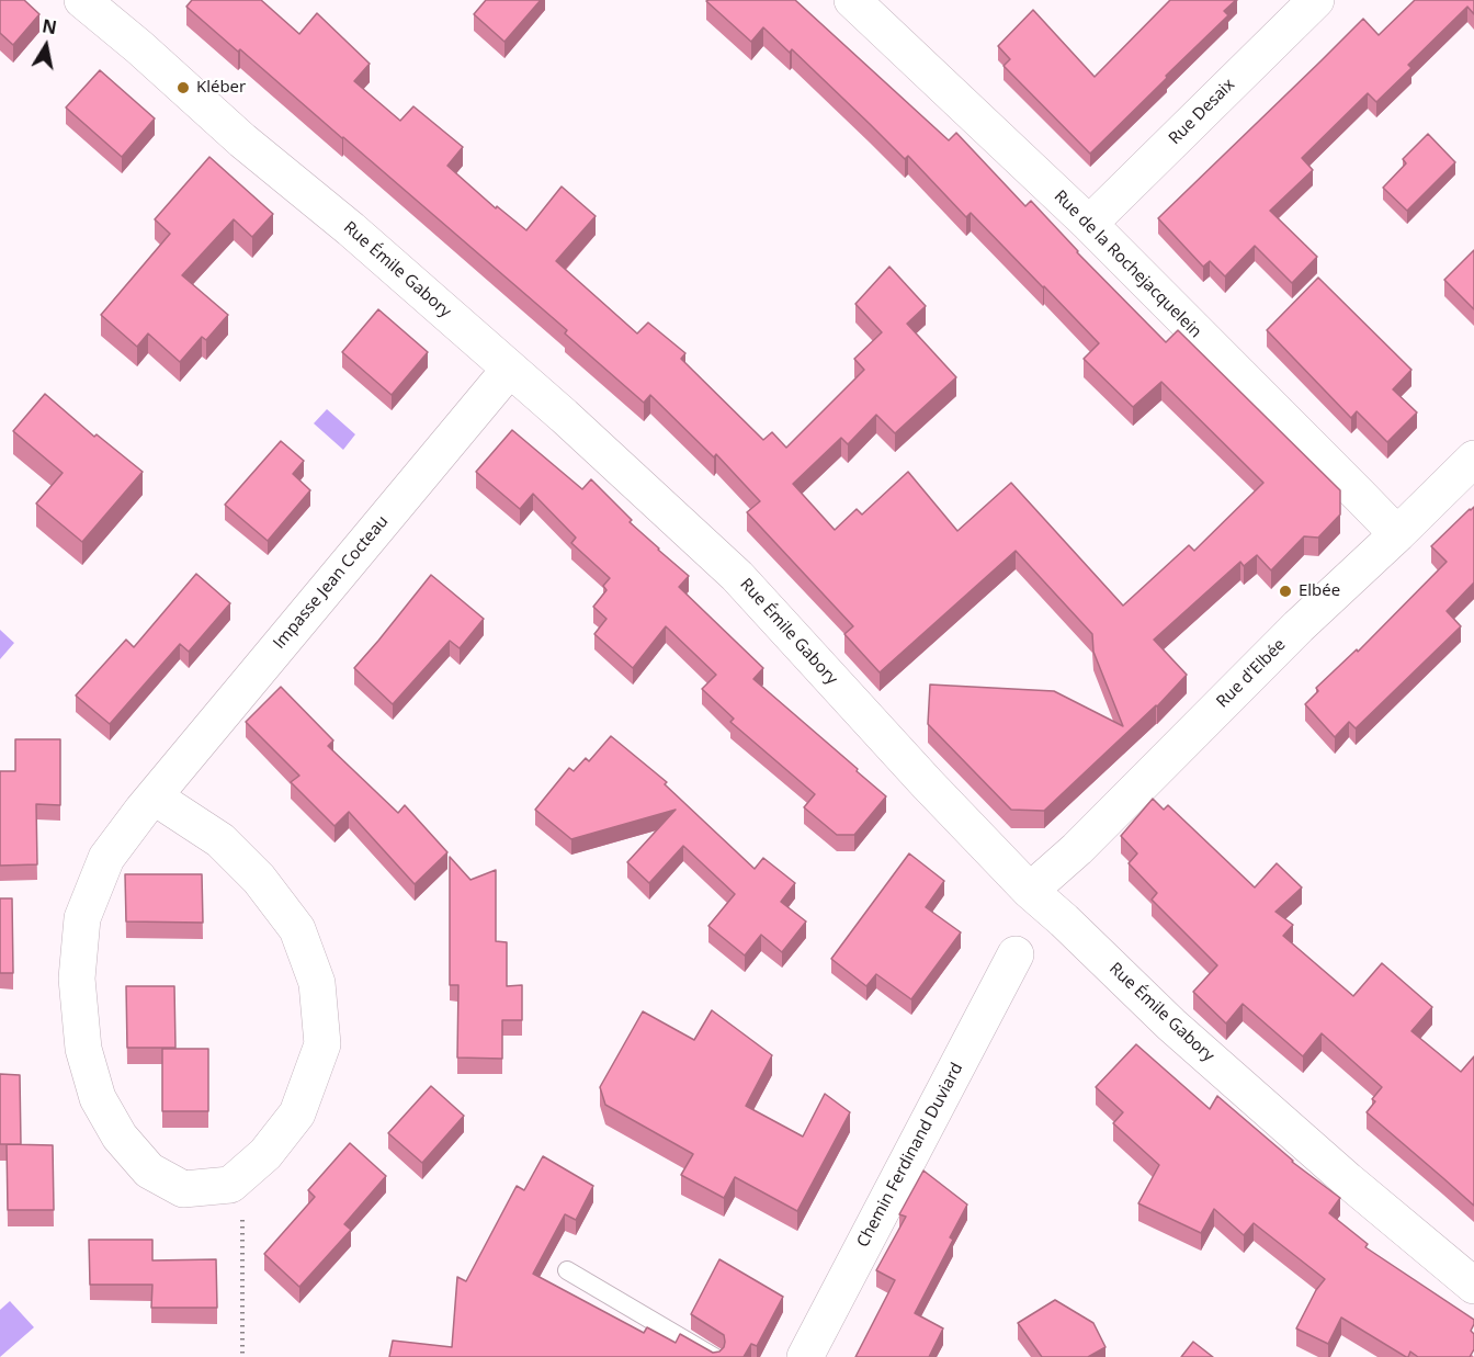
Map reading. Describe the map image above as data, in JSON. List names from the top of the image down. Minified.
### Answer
{"streets":{"street":["Rue Desaix","Rue de la Rochejacquelein","Rue Émile Gabory","Impasse Jean Cocteau","Rue d'Elbée","Chemin Ferdinand Duviard"]},"crossings":[["Rue Desaix","Rue de la Rochejacquelein"],["Rue de la Rochejacquelein","Rue d'Elbée"],["Rue Émile Gabory","Impasse Jean Cocteau"],["Rue Émile Gabory","Rue d'Elbée"]],"places":["Kléber","Elbée"],"north":"top"}
